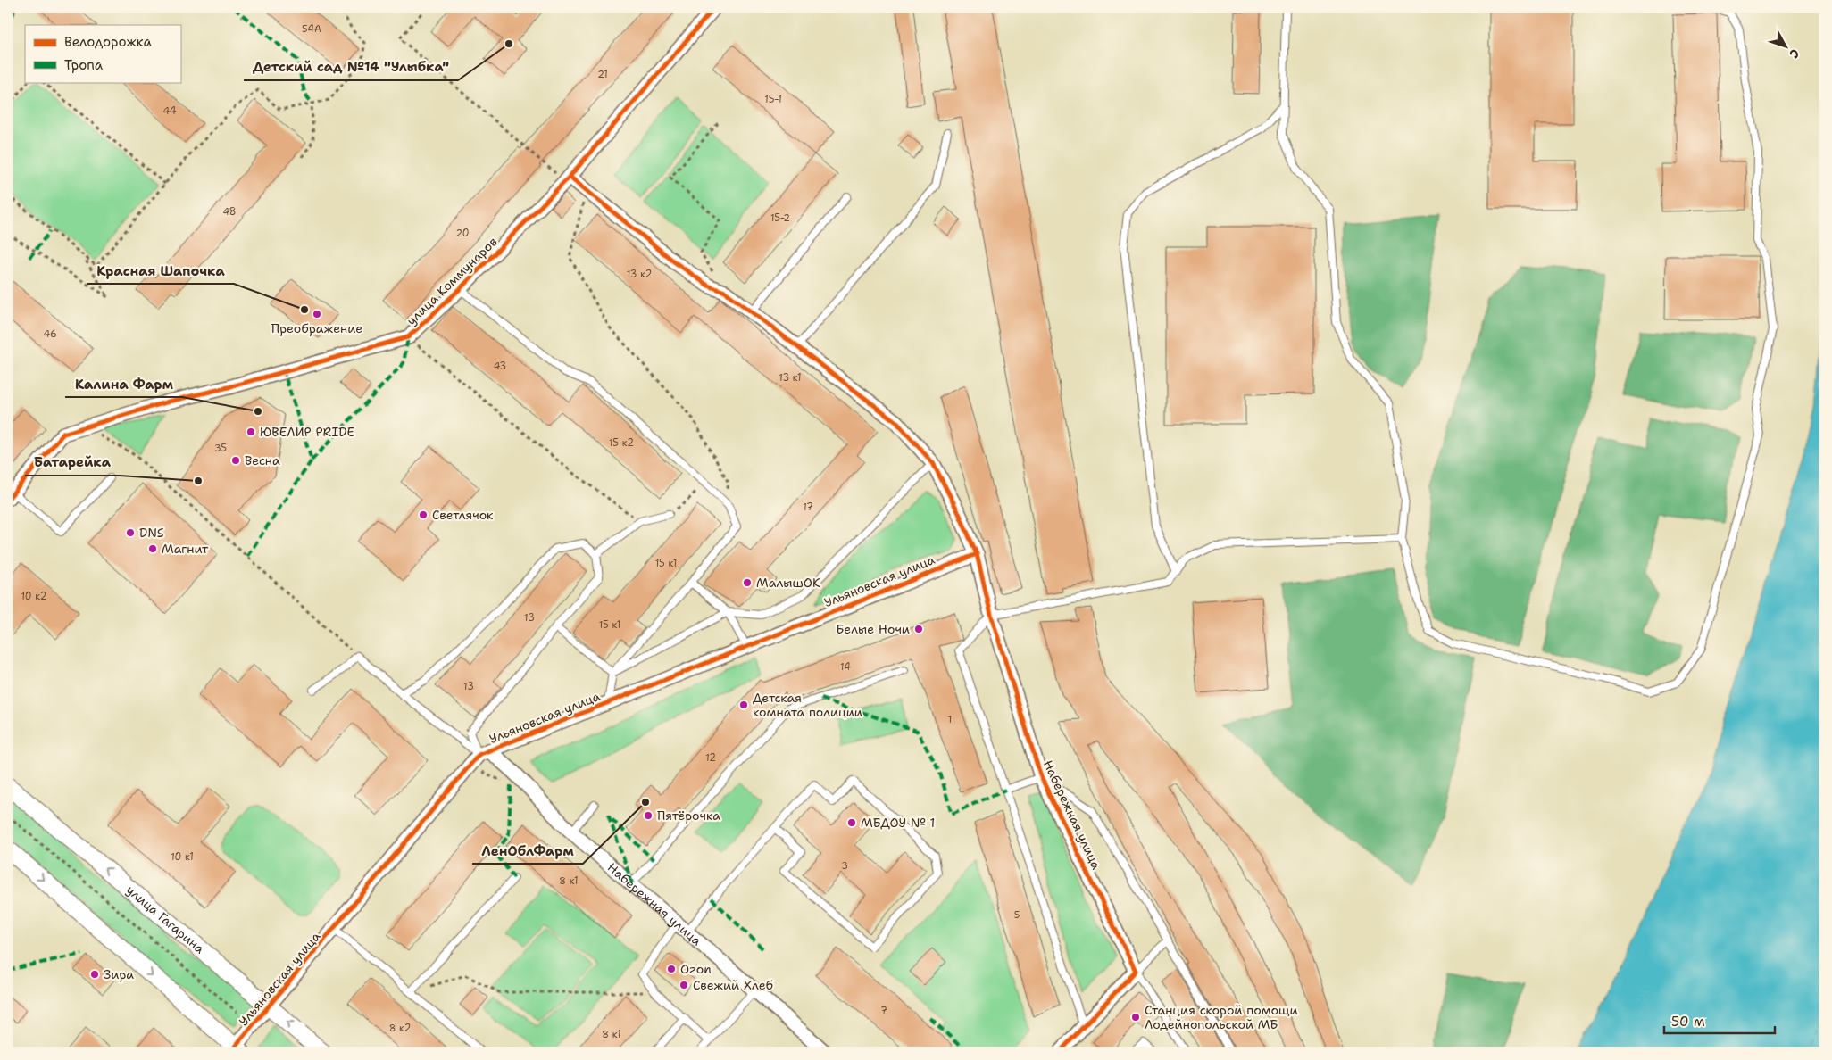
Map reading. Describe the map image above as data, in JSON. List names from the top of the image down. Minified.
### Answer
{"streets":{"street":["улица Коммунаров","Ульяновская улица","Набережная улица","улица Гагарина"]},"crossings":[["улица Коммунаров","Набережная улица"],["Ульяновская улица","Набережная улица"],["Ульяновская улица","улица Гагарина"]],"places":["Детский сад №14 \"Улыбка\"","Красная Шапочка","Преображение","Калина Фарм","ЮВЕЛИР PRIDE","Весна","Батарейка","Светлячок","DNS","Магнит","МалышОК","Белые Ночи","Детская комната полиции","ЛенОблФарм","Пятёрочка","МБДОУ № 1","Ozon","Зира","Свежий Хлеб","Станция скорой помощи Лодейнопольской МБ"],"house_numbers":["54А","21","15-1","44","48","15-2","20","13 к2","46","43","13 к1","15 к2","35","17","15 к1","10 к2","13","15 к1","14","13","1","12","10 к1","3","8 к1","5","7","8 к2","8 к1"],"legend":["Велодорожка","Тропа"],"scale_bar":"50 m","north":"bottom right"}
